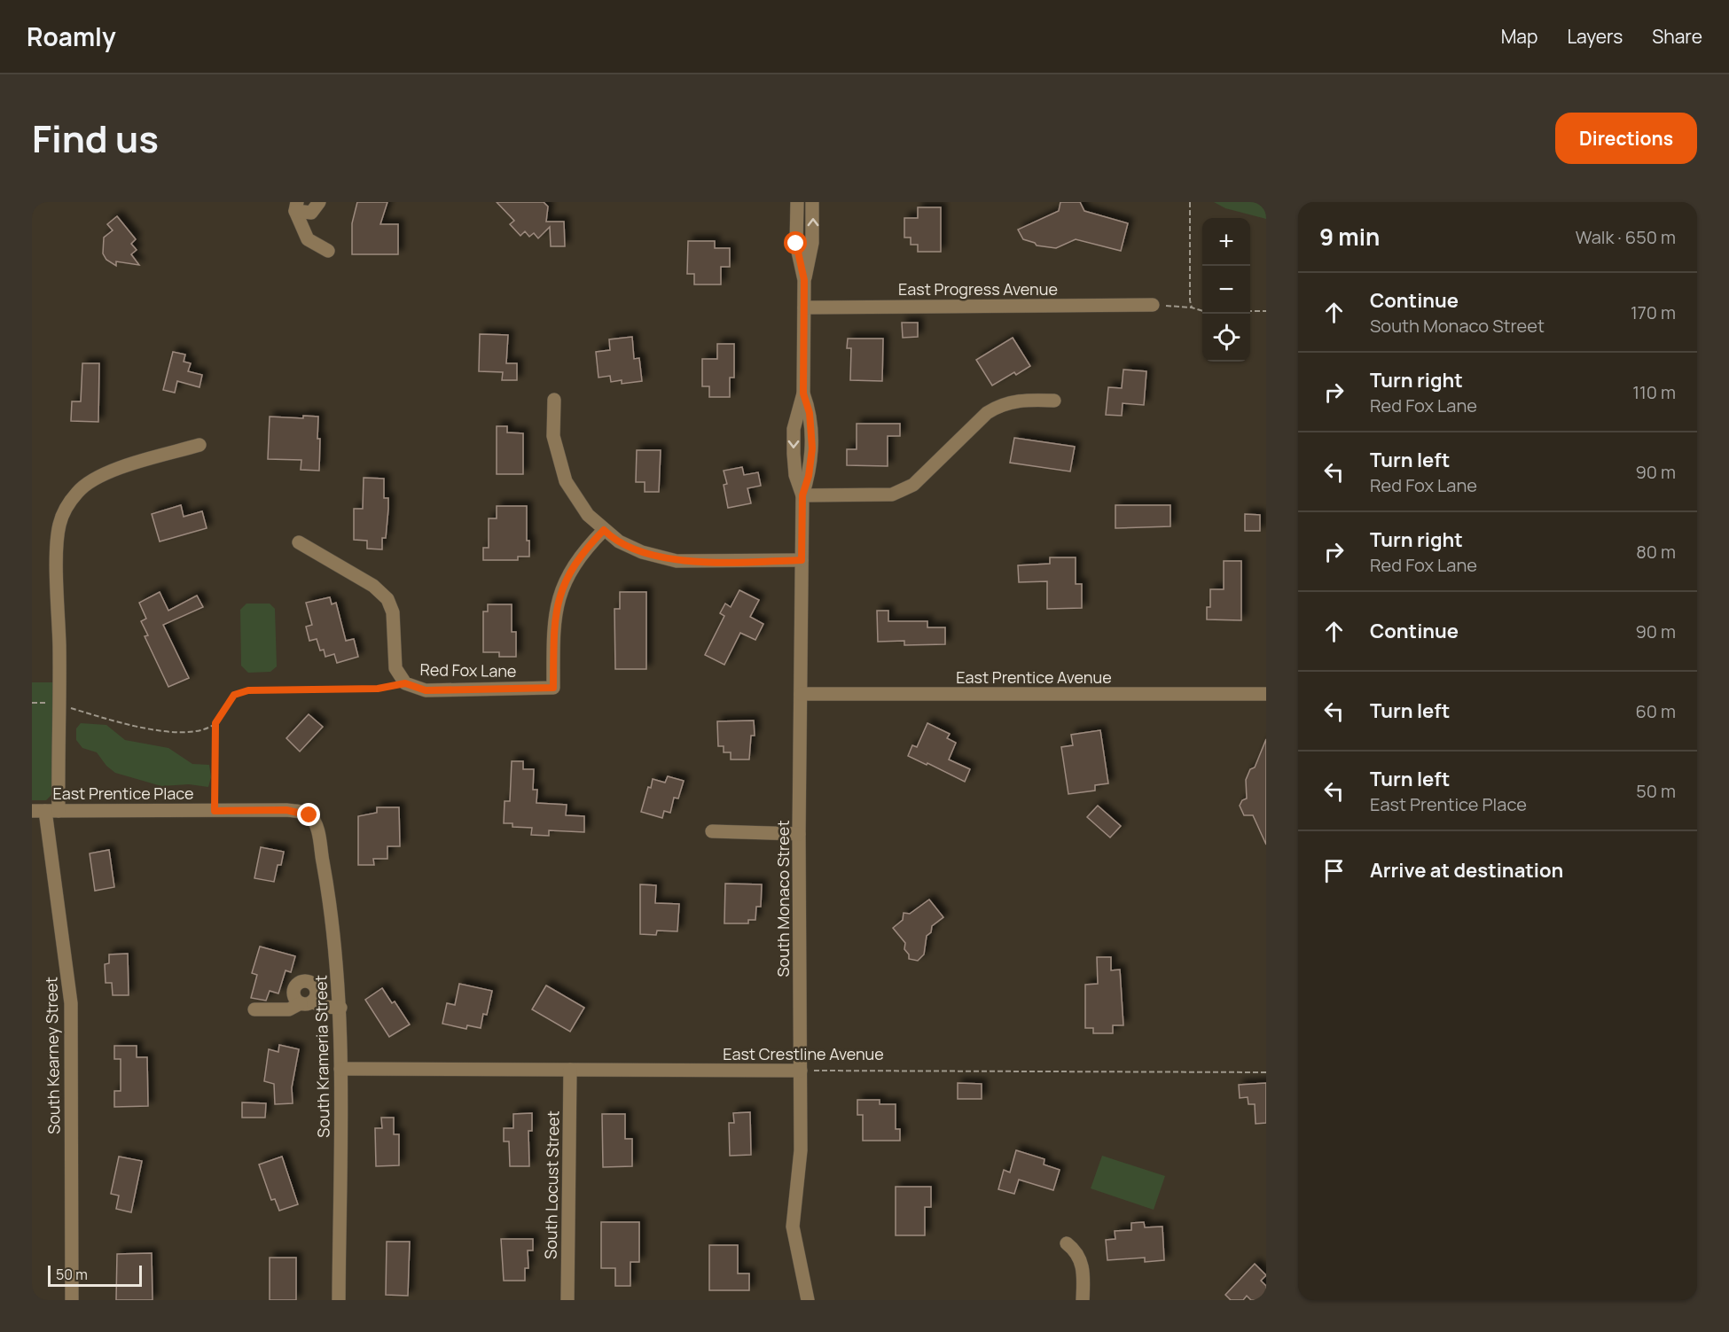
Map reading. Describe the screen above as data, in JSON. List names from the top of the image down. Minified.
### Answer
{"streets":{"street":["East Progress Avenue","Red Fox Lane","East Prentice Avenue","East Prentice Place","South Monaco Street","East Crestline Avenue","South Kearney Street","South Krameria Street","South Locust Street"]},"crossings":[["East Progress Avenue","South Monaco Street"],["East Prentice Avenue","South Monaco Street"],["East Prentice Place","South Kearney Street"],["East Prentice Place","South Krameria Street"],["South Monaco Street","East Crestline Avenue"],["East Crestline Avenue","South Krameria Street"],["East Crestline Avenue","South Locust Street"]],"scale_bar":"50 m","page":{"header":"Roamly","nav":["Map","Layers","Share"],"title":"Find us","buttons":"Directions","heading":["9 min","Walk · 650 m"],"map_buttons":["+","−"],"list":[["Continue","South Monaco Street","170 m"],["Turn right","Red Fox Lane","110 m"],["Turn left","Red Fox Lane","90 m"],["Turn right","Red Fox Lane","80 m"],["Continue","90 m"],["Turn left","60 m"],["Turn left","East Prentice Place","50 m"],"Arrive at destination"],"scale":"50 m"}}
